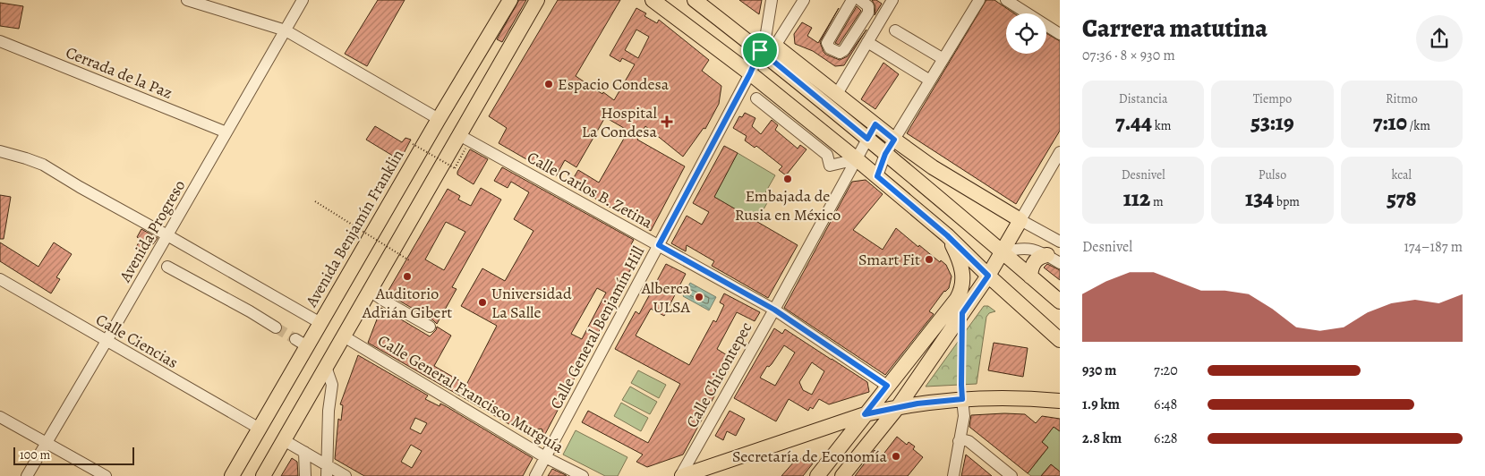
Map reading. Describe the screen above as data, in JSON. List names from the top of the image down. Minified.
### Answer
{"streets":{"main road":["Avenida Benjamín Franklin"],"street":["Cerrada de la Paz","Calle Carlos B. Zetina","Avenida Progreso","Calle General Benjamín Hill","Calle Ciencias","Calle Chicontepec","Calle General Francisco Murguía"]},"crossings":[["Cerrada de la Paz","Avenida Progreso"],["Calle Carlos B. Zetina","Calle General Benjamín Hill"],["Calle Carlos B. Zetina","Calle Chicontepec"],["Avenida Benjamín Franklin","Calle Ciencias"],["Avenida Progreso","Calle Ciencias"],["Calle General Benjamín Hill","Calle General Francisco Murguía"]],"places":{"other":["Espacio Condesa","Embajada de Rusia en México","Smart Fit","Auditorio Adrián Gibert","Alberca ULSA","Universidad La Salle","Secretaría de Economía"],"health":["Hospital La Condesa"]},"scale_bar":"100 m","page":{"heading":["Carrera matutina","07:36 · 8 × 930 m"],"stats":[["Distancia","7.44 km"],["Tiempo","53:19"],["Ritmo","7:10 /km"],["Desnivel","112 m"],["Pulso","134 bpm"],["kcal","578"]],"chart":["Desnivel","174–187 m"],"list":[{"name":"930 m","note":"7:20"},{"name":"1.9 km","note":"6:48"},{"name":"2.8 km","note":"6:28"}],"scale":"100 m"}}
